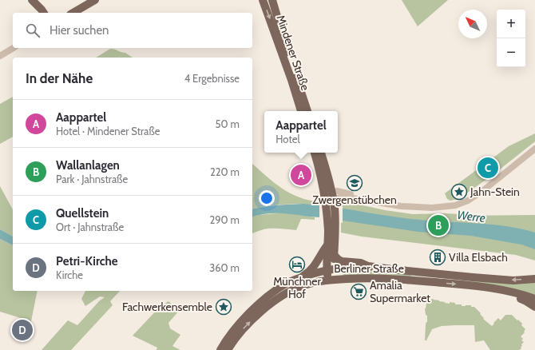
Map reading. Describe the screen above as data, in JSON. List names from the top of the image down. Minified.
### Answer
{"streets":{"main road":["Mindener Straße","Berliner Straße"]},"water":["Werre"],"places":{"school or university":["Zwergenstübchen"],"place":["Jahn-Stein","Fachwerkensemble"],"building":["Villa Elsbach"],"hotel":["Münchner Hof"],"supermarket":["Amalia Supermarket"]},"north":"top left","page":{"map_buttons":["+","−"],"search":"Hier suchen","heading":["In der Nähe","4 Ergebnisse"],"list":[{"mark":"A","name":"Aappartel","note":"Hotel · Mindener Straße","value":"50 m"},{"mark":"B","name":"Wallanlagen","note":"Park · Jahnstraße","value":"220 m"},{"mark":"C","name":"Quellstein","note":"Ort · Jahnstraße","value":"290 m"},{"mark":"D","name":"Petri-Kirche","note":"Kirche","value":"360 m"}],"popup":["Aappartel","Hotel"],"pins":["C","A","B","D"]}}
